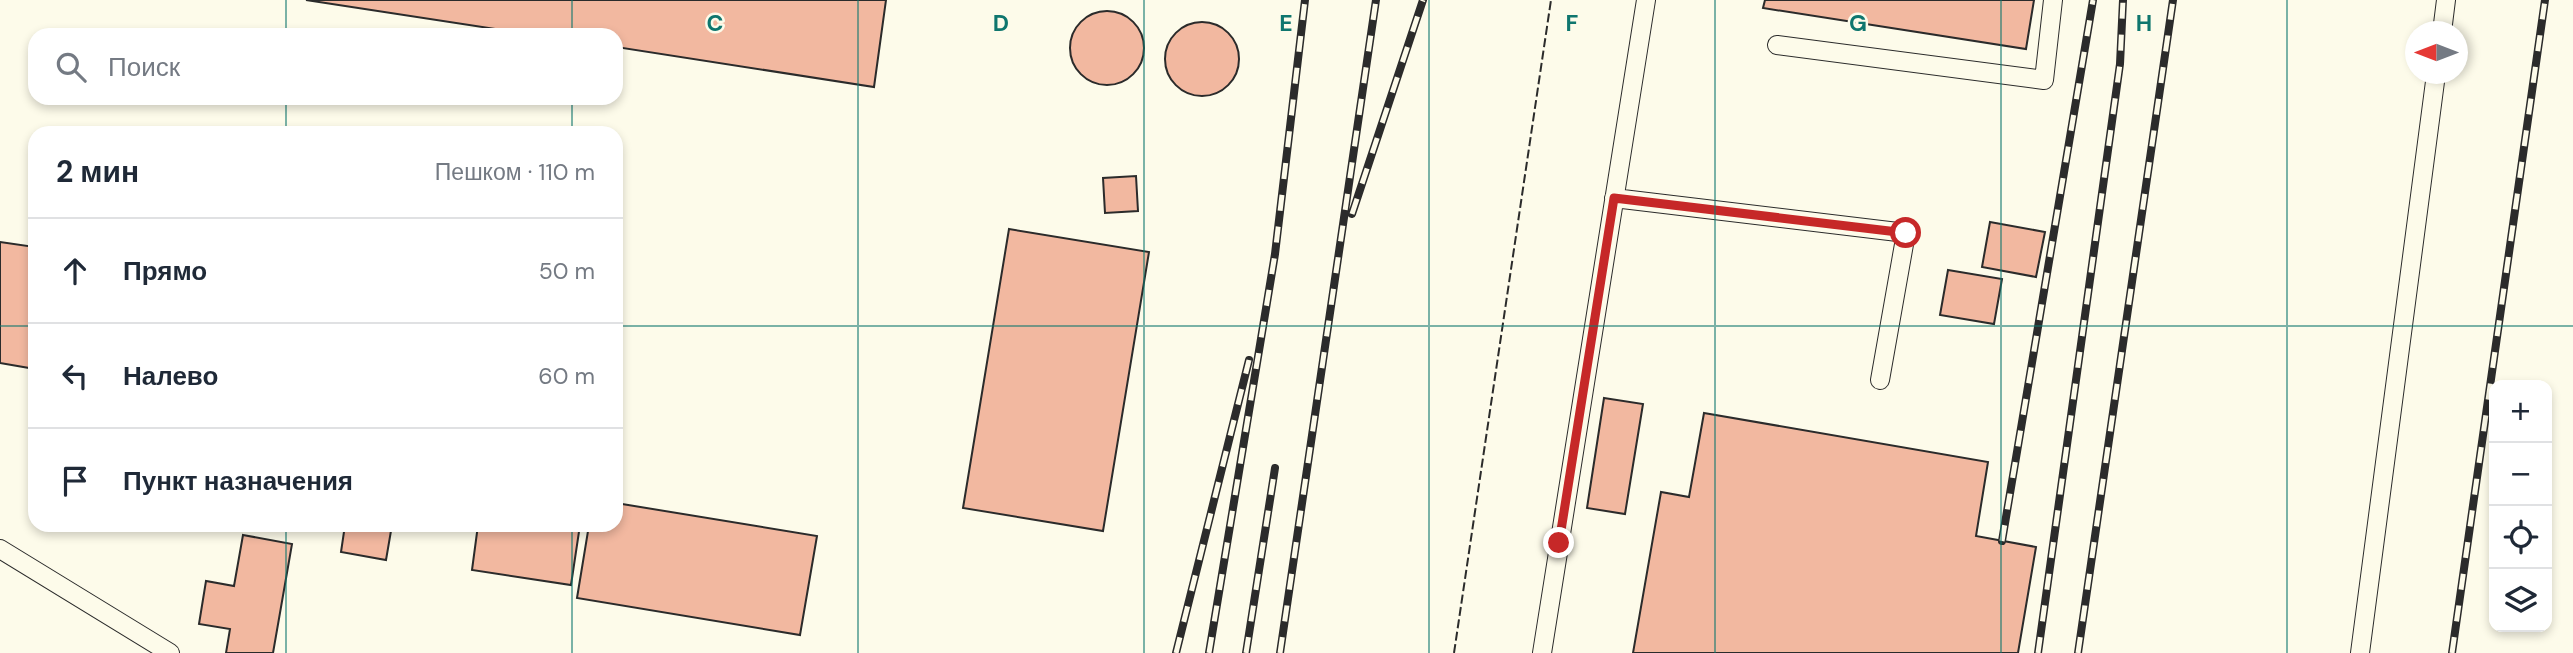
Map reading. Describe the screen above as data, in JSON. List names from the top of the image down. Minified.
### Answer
{"north":"left","page":{"search":"Поиск","heading":["2 мин","Пешком · 110 m"],"list":[["Прямо","50 m"],["Налево","60 m"],"Пункт назначения"],"map_buttons":["+","−"]},"grid":{"columns":["C","D","E","F","G","H"]}}
